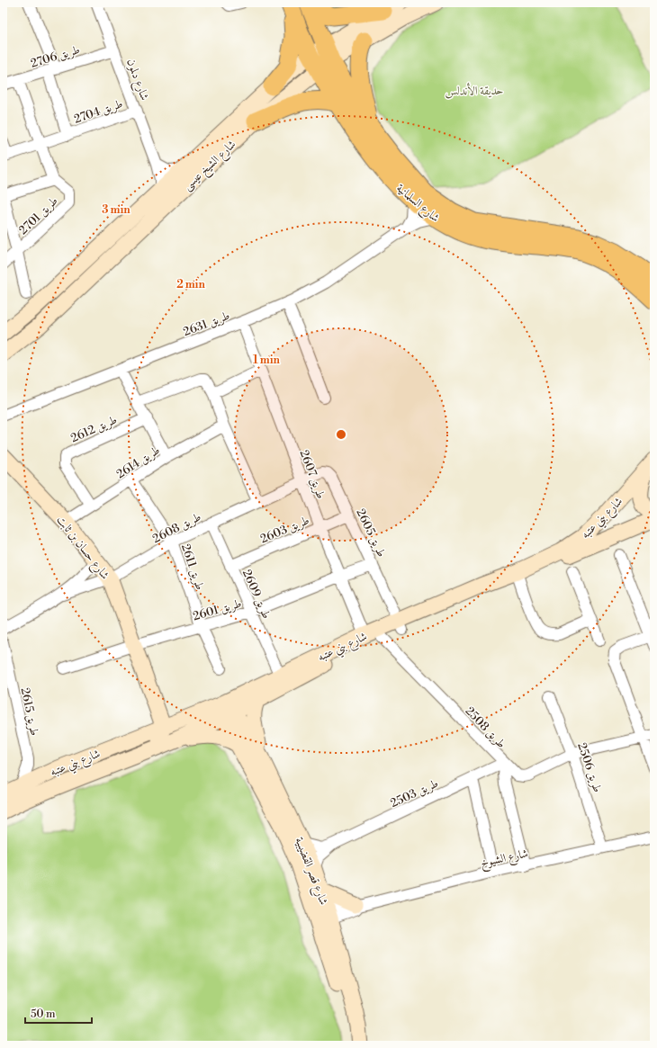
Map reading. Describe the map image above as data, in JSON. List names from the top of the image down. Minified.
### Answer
{"streets":{"main road":["شارع الشيخ عيسى","شارع السلمانية","شارع بني عتبه","شارع حسان بن ثابت","شارع قصر القضيبية"],"street":["طريق 2706","شارع دلمون","طريق 2704","طريق 2701","طريق 2631","طريق 2612","طريق 2614","طريق 2607","طريق 2608","طريق 2603","طريق 2605","طريق 2611","طريق 2609","طريق 2601","طريق 2615","طريق 2508","طريق 2506","طريق 2503","شارع الشيوخ"]},"crossings":[["طريق 2706","شارع دلمون"],["طريق 2706","طريق 2704"],["طريق 2706","طريق 2701"],["شارع دلمون","طريق 2704"],["شارع دلمون","شارع الشيخ عيسى"],["طريق 2704","طريق 2701"],["شارع الشيخ عيسى","شارع السلمانية"],["شارع السلمانية","طريق 2631"],["طريق 2631","طريق 2607"],["طريق 2612","طريق 2614"],["طريق 2614","شارع حسان بن ثابت"],["طريق 2614","طريق 2611"],["طريق 2607","شارع بني عتبه"],["طريق 2607","طريق 2608"],["طريق 2607","طريق 2603"],["طريق 2607","طريق 2605"],["طريق 2607","طريق 2601"],["طريق 2607","طريق 2508"],["شارع بني عتبه","طريق 2605"],["شارع بني عتبه","شارع حسان بن ثابت"],["شارع بني عتبه","طريق 2609"],["شارع بني عتبه","طريق 2615"],["شارع بني عتبه","طريق 2508"],["شارع بني عتبه","شارع قصر القضيبية"],["طريق 2608","طريق 2605"],["طريق 2608","شارع حسان بن ثابت"],["طريق 2608","طريق 2611"],["طريق 2608","طريق 2609"],["طريق 2603","طريق 2605"],["طريق 2603","طريق 2609"],["طريق 2605","طريق 2601"],["شارع حسان بن ثابت","طريق 2601"],["طريق 2611","طريق 2601"],["طريق 2609","طريق 2601"],["طريق 2508","طريق 2503"],["طريق 2508","شارع الشيوخ"],["طريق 2506","شارع الشيوخ"],["طريق 2503","شارع قصر القضيبية"],["شارع الشيوخ","شارع قصر القضيبية"]],"parks":["حديقة الأندلس"],"scale_bar":"50 m","rings":["3 min","2 min","1 min"]}
